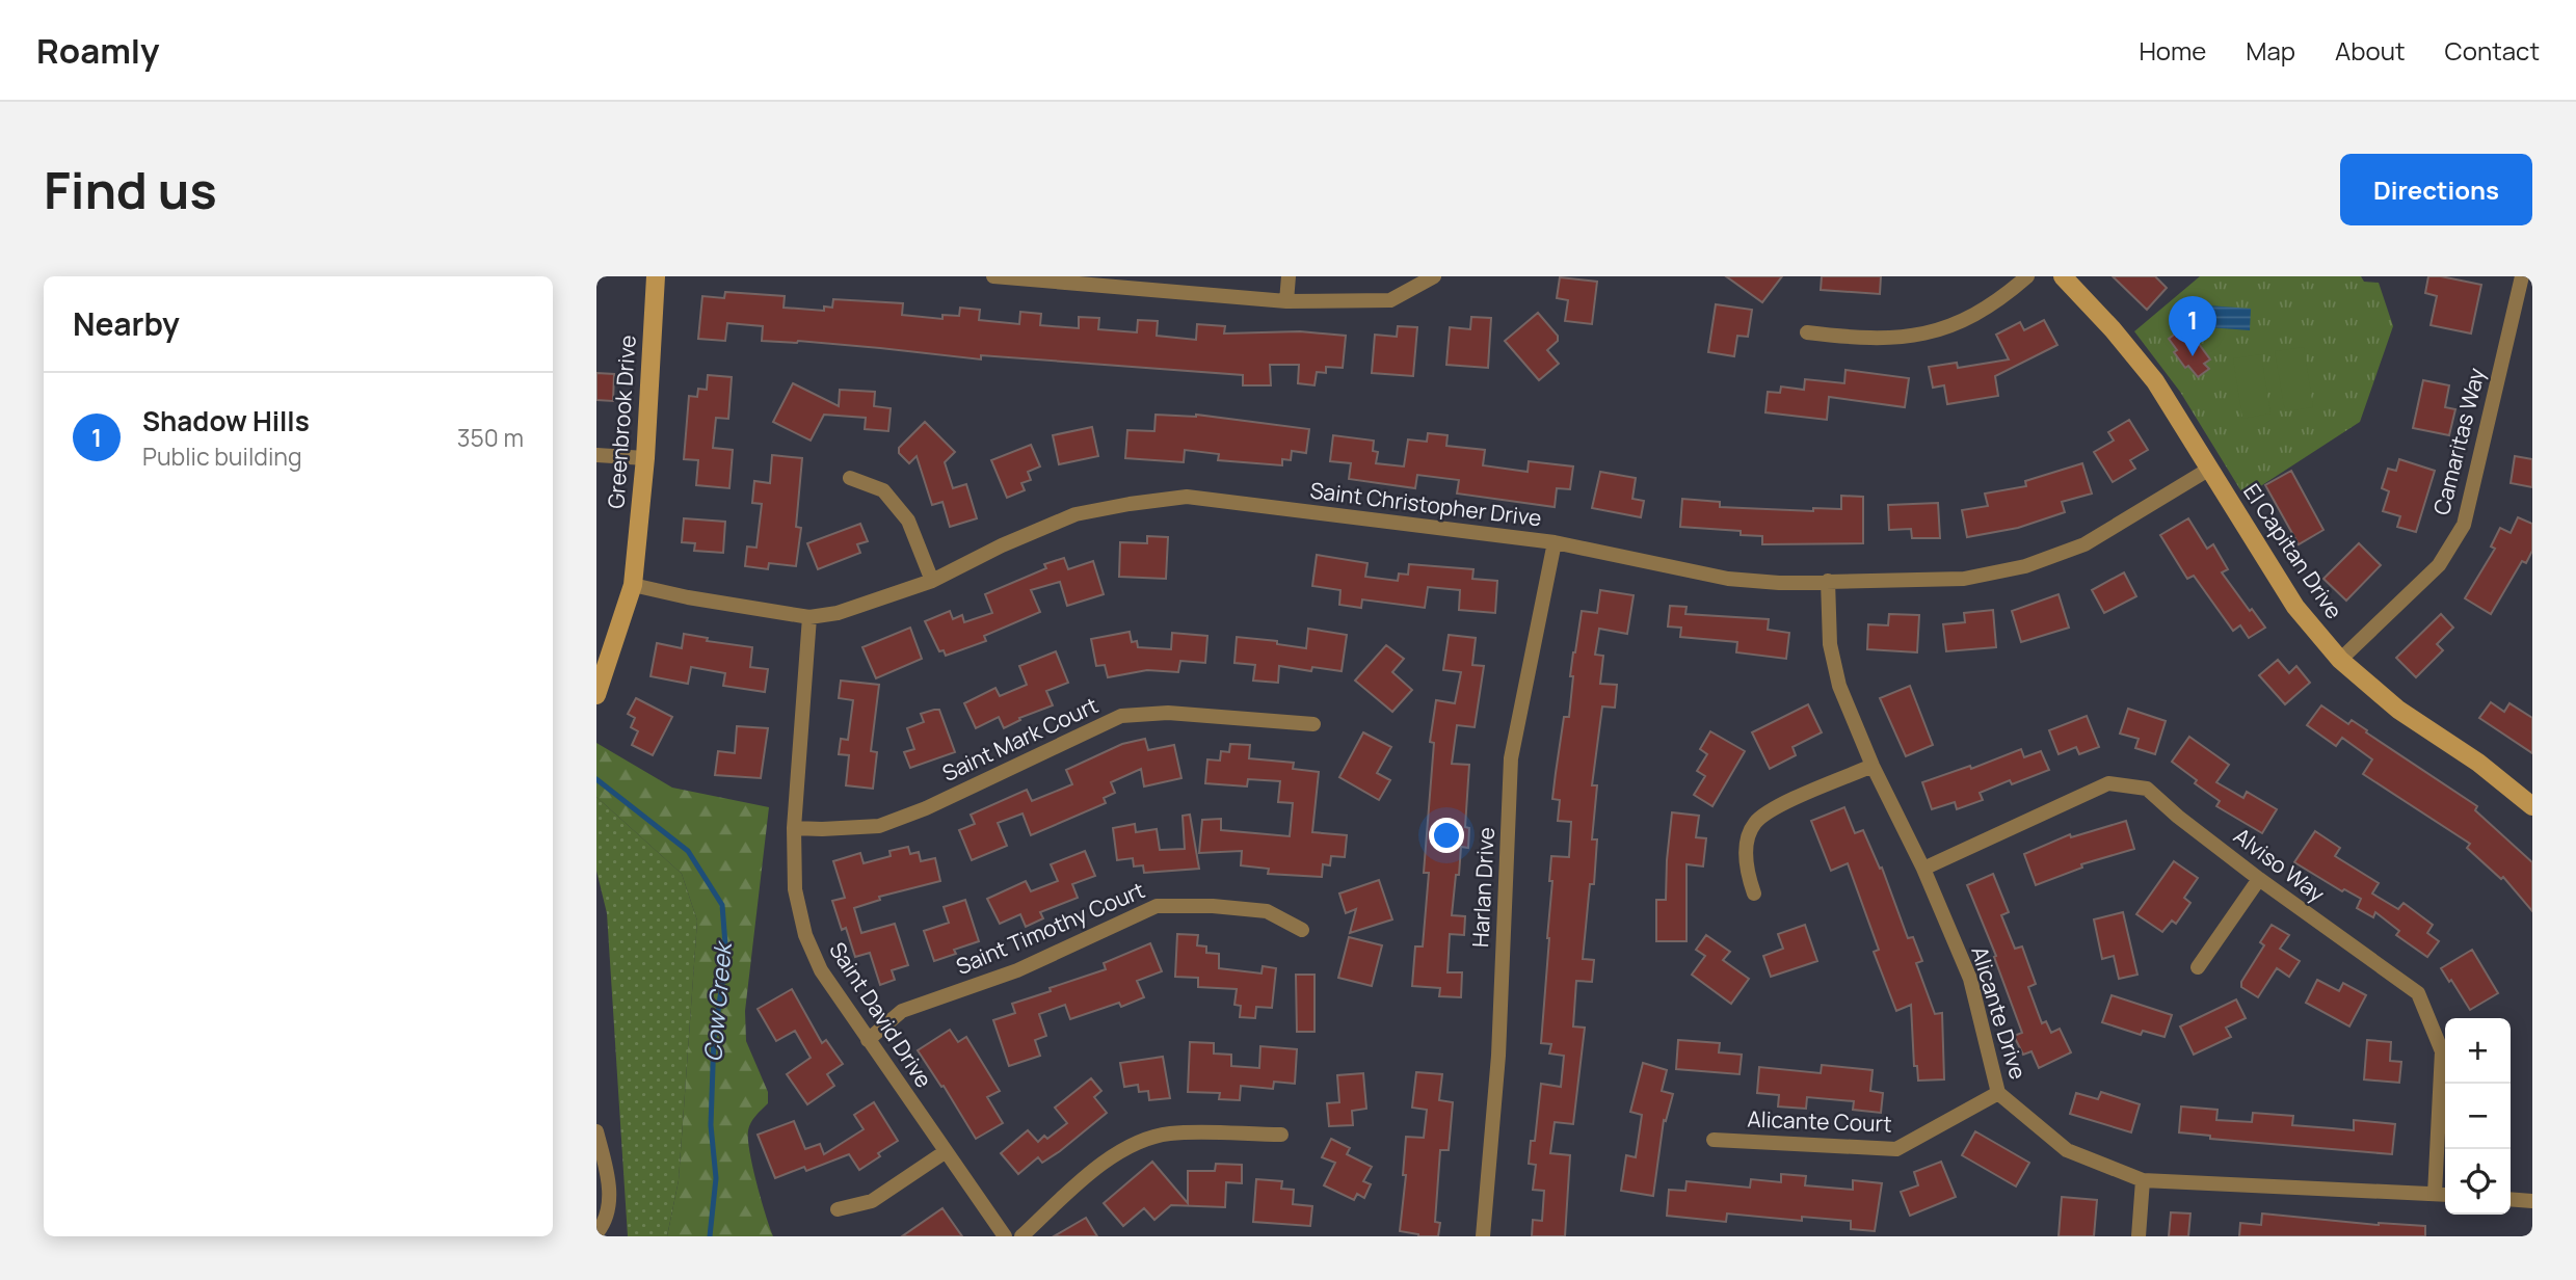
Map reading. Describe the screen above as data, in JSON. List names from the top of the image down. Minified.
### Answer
{"streets":{"street":["Greenbrook Drive","Camaritas Way","Saint Christopher Drive","El Capitan Drive","Saint Mark Court","Alviso Way","Harlan Drive","Saint Timothy Court","Alicante Drive","Saint David Drive","Alicante Court"]},"crossings":[["Greenbrook Drive","Saint Christopher Drive"],["Camaritas Way","El Capitan Drive"],["Saint Christopher Drive","El Capitan Drive"],["Saint Christopher Drive","Harlan Drive"],["Saint Christopher Drive","Alicante Drive"],["Saint Christopher Drive","Saint David Drive"],["Saint Mark Court","Saint David Drive"],["Alviso Way","Alicante Drive"],["Saint Timothy Court","Saint David Drive"],["Alicante Drive","Alicante Court"]],"water":["Cow Creek"],"page":{"header":"Roamly","nav":["Home","Map","About","Contact"],"buttons":"Directions","title":"Find us","heading":"Nearby","pins":"1","list":[{"mark":"1","name":"Shadow Hills","note":"Public building","value":"350 m"}],"map_buttons":["+","−"]}}
